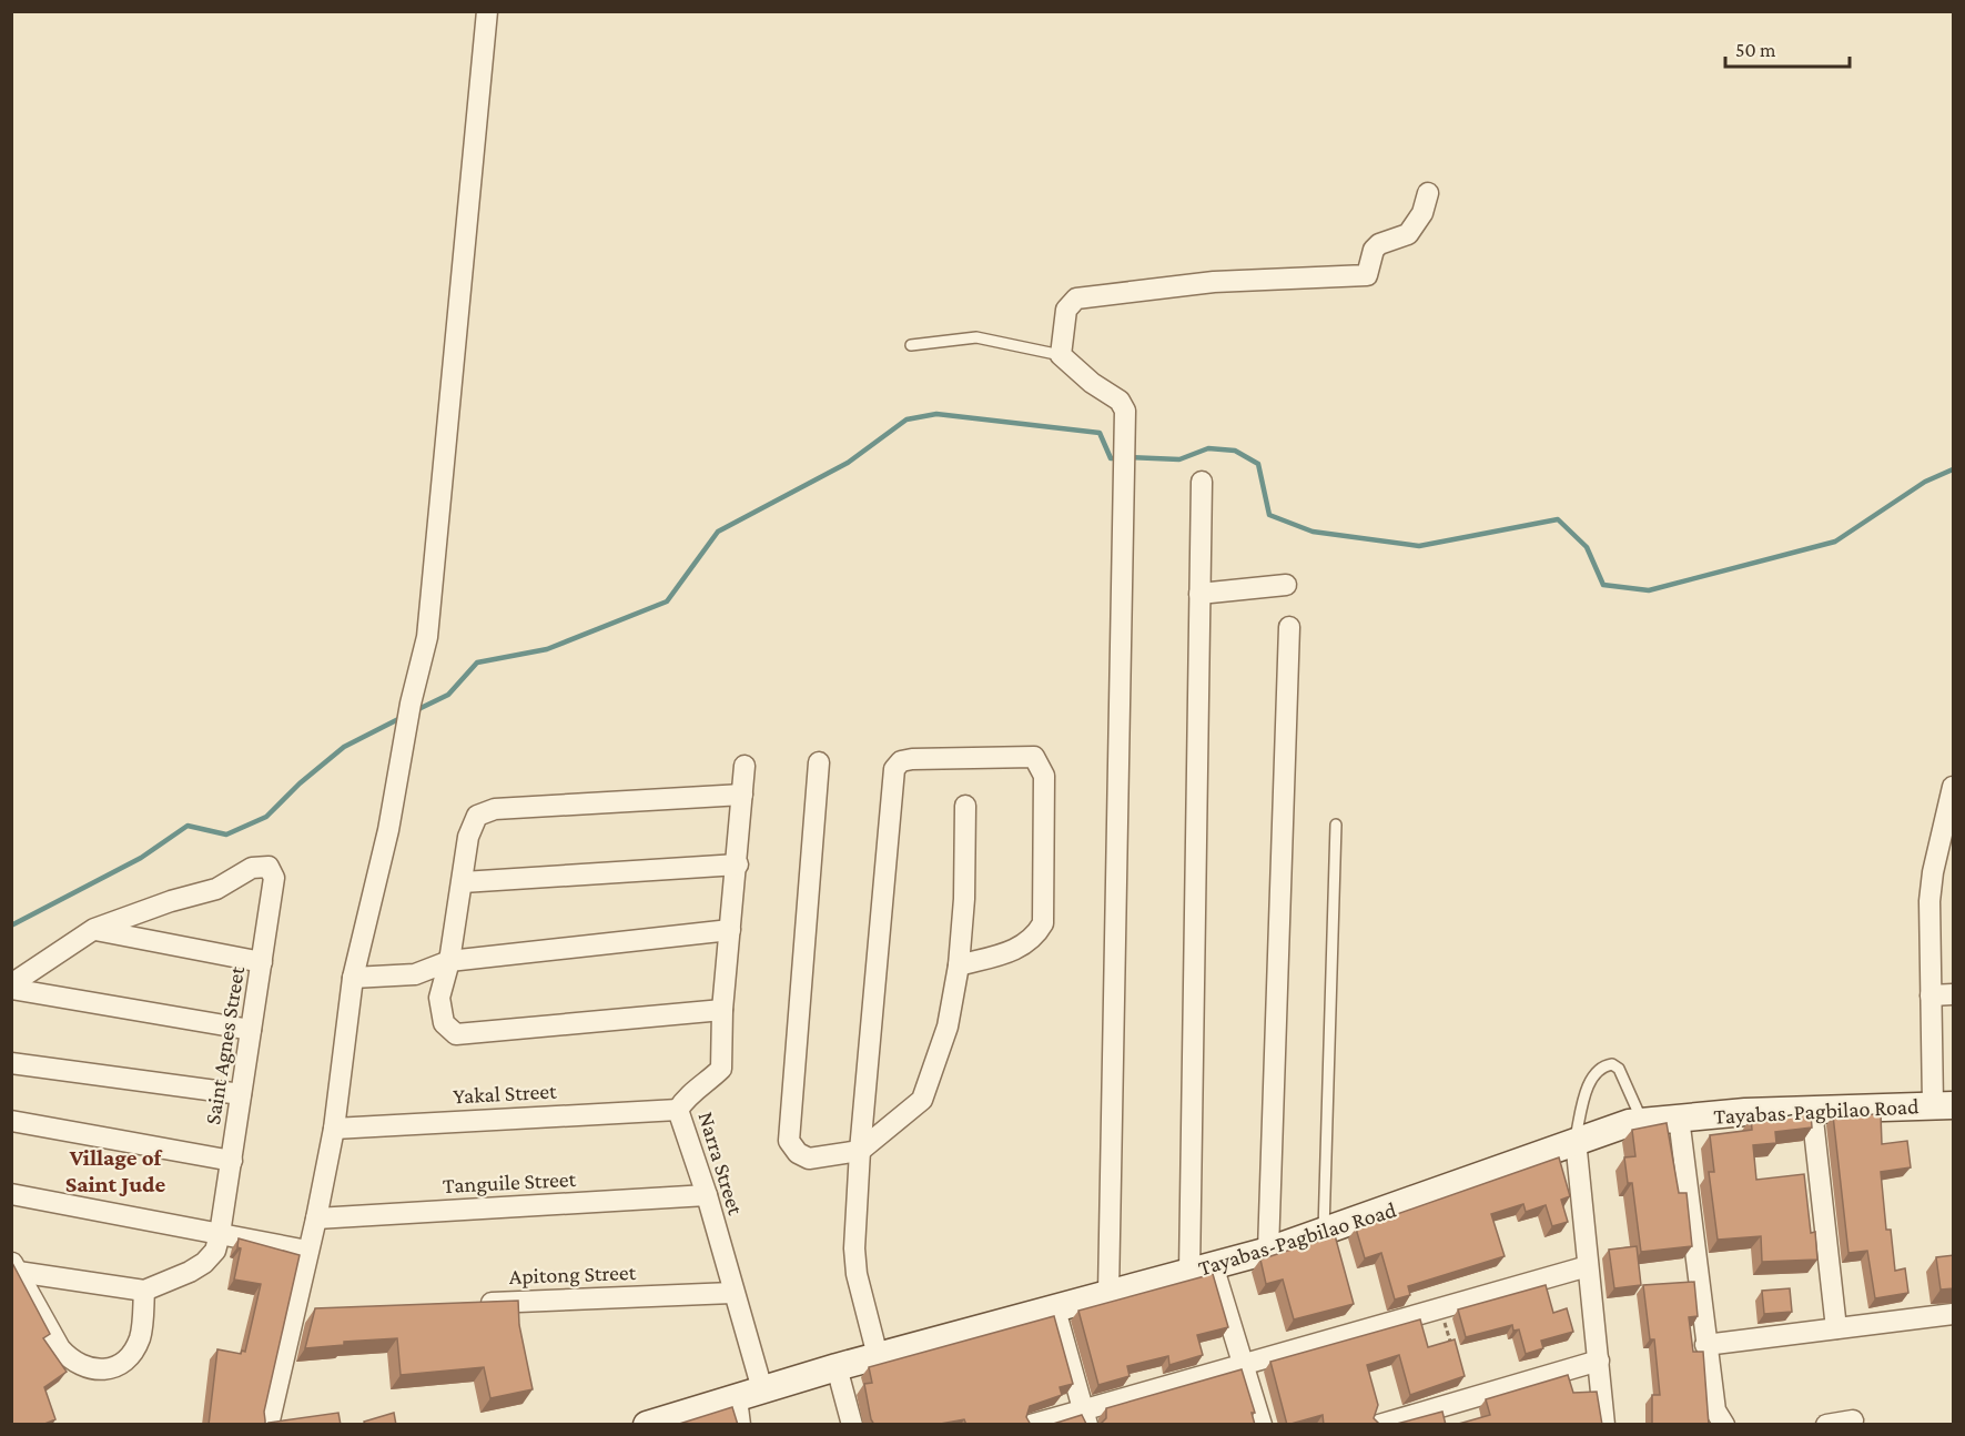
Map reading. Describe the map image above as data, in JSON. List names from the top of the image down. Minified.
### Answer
{"streets":{"main road":["Tayabas-Pagbilao Road"],"street":["Saint Agnes Street","Yakal Street","Narra Street","Tanguile Street","Apitong Street"]},"crossings":[["Yakal Street","Narra Street"],["Tayabas-Pagbilao Road","Narra Street"],["Narra Street","Tanguile Street"],["Narra Street","Apitong Street"]],"districts":["Village of Saint Jude"],"scale_bar":"50 m"}
